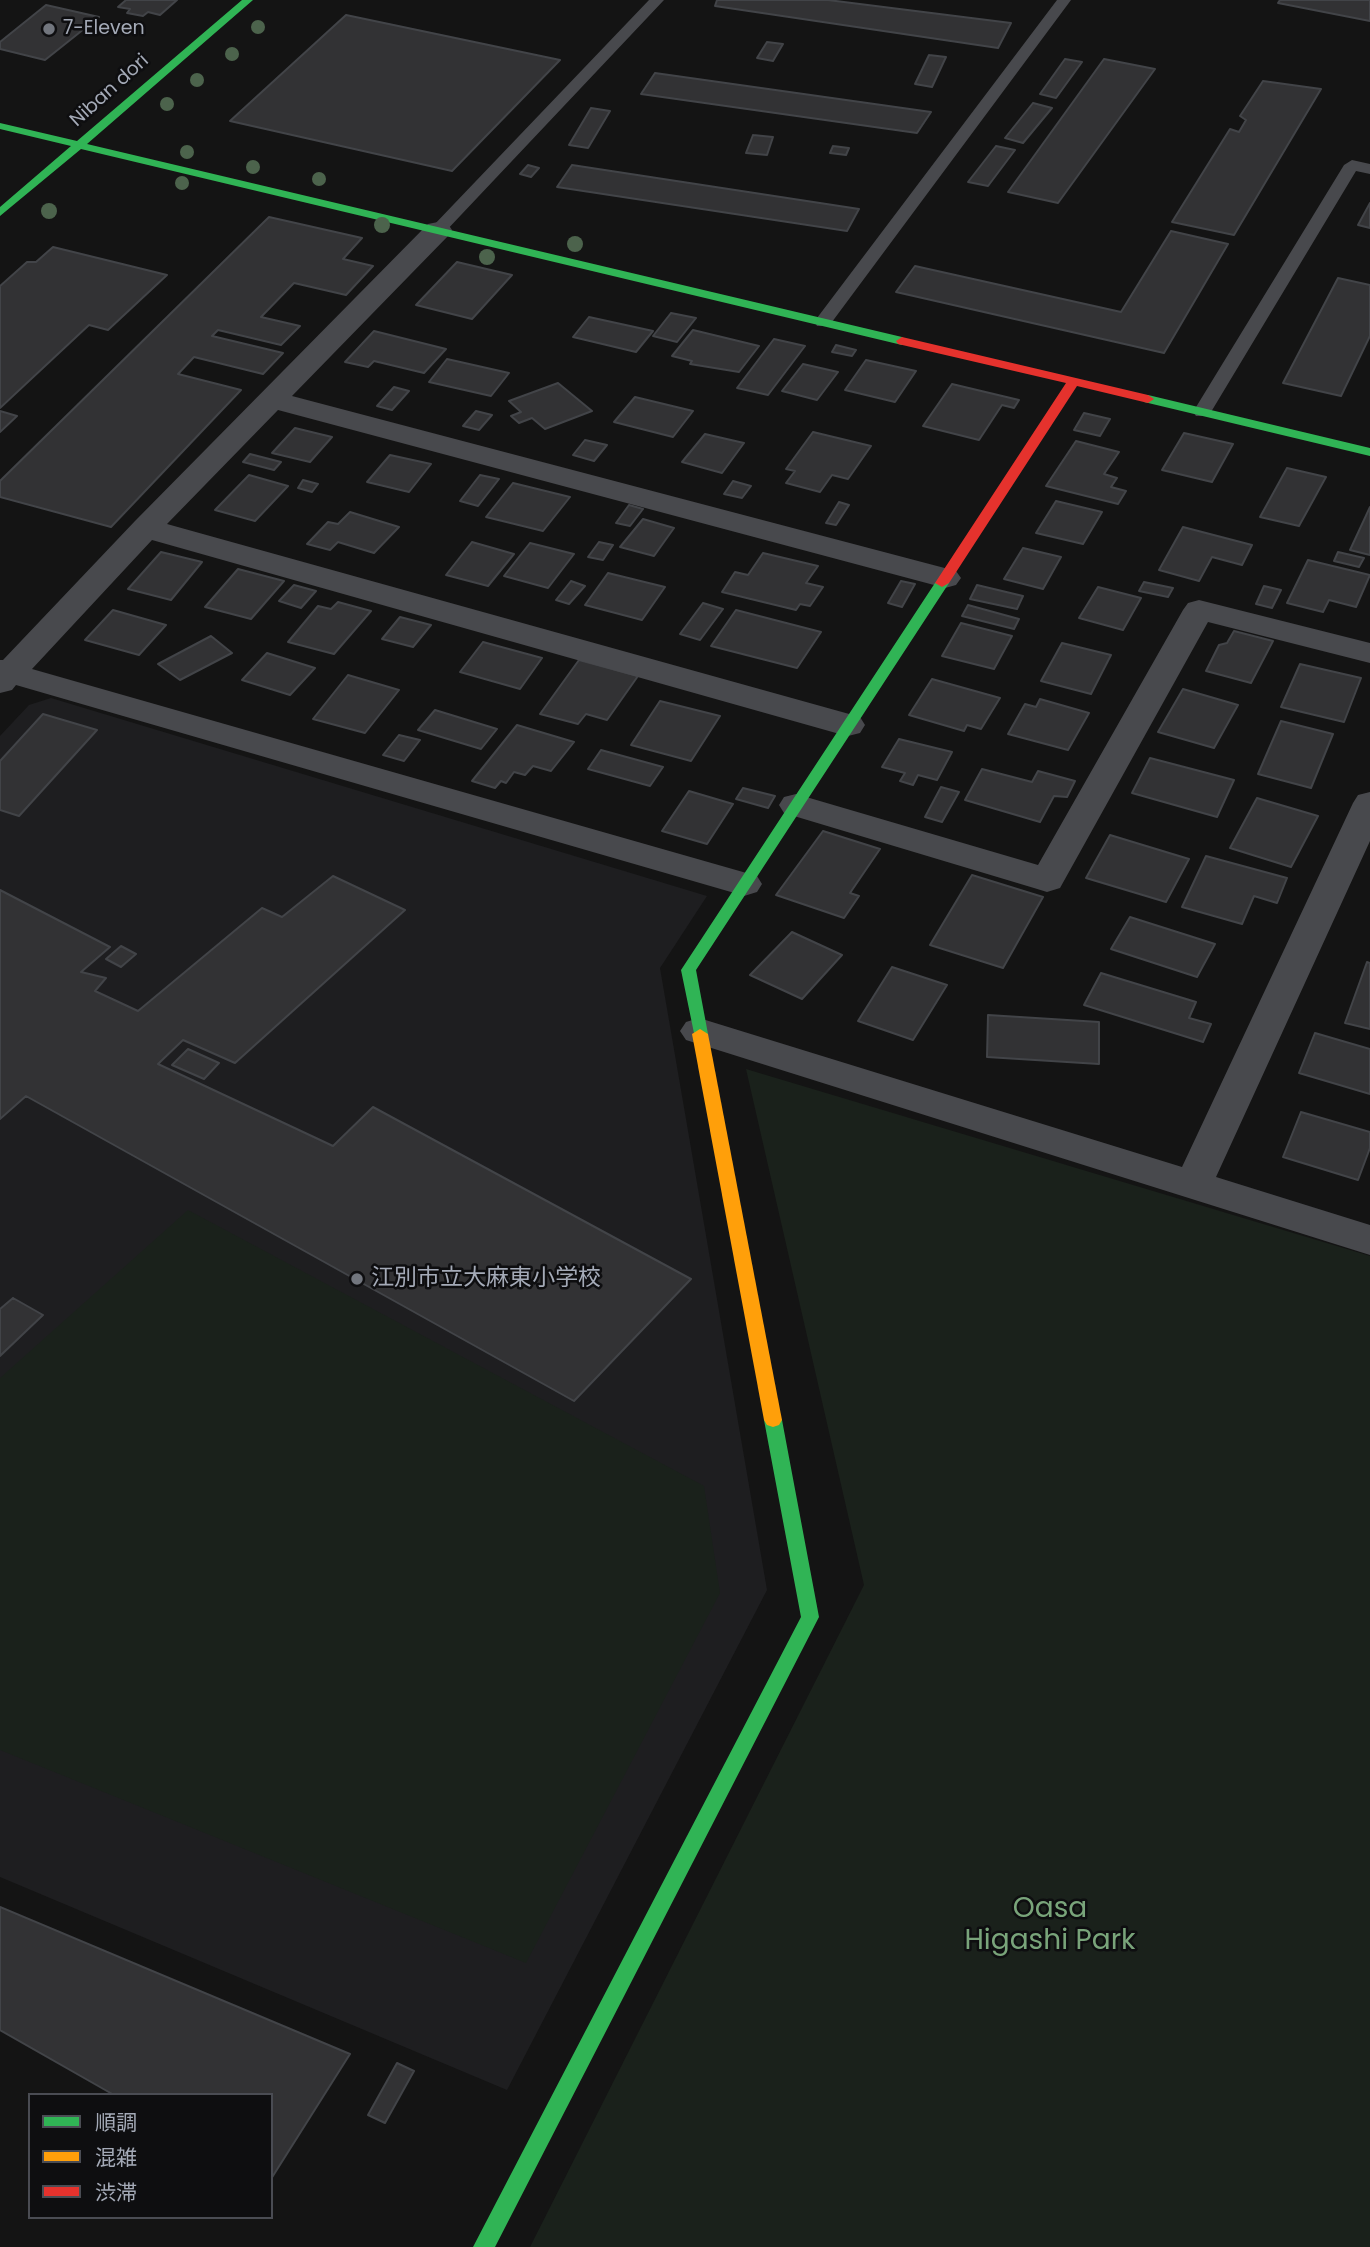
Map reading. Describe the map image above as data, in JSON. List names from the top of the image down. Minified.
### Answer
{"streets":{"street":["Niban dori"]},"parks":["Oasa Higashi Park"],"places":["7-Eleven","江別市立大麻東小学校"],"legend":["順調","混雑","渋滞"]}
